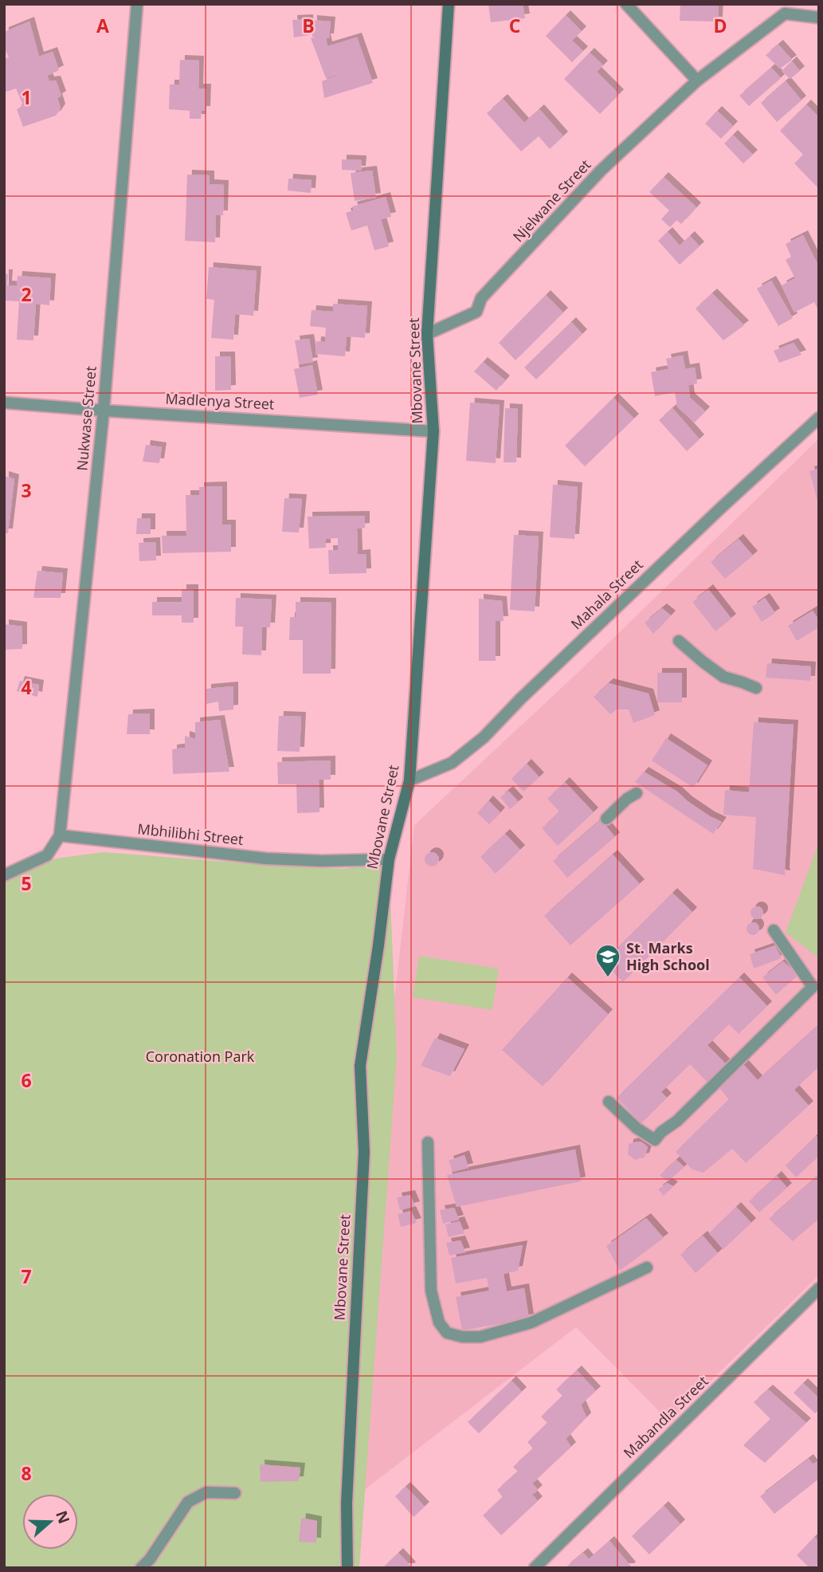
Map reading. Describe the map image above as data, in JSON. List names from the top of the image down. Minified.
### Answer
{"streets":{"street":["Njelwane Street","Mbovane Street","Madlenya Street","Nukwase Street","Mahala Street","Mbhilibhi Street","Mabandla Street"]},"crossings":[["Njelwane Street","Mbovane Street"],["Mbovane Street","Madlenya Street"],["Mbovane Street","Mahala Street"],["Mbovane Street","Mbhilibhi Street"],["Madlenya Street","Nukwase Street"],["Nukwase Street","Mbhilibhi Street"]],"parks":["Coronation Park"],"places":{"school or university":["St. Marks High School"]},"north":"right","grid":{"columns":["A","B","C","D"],"rows":["1","2","3","4","5","6","7","8"]}}
